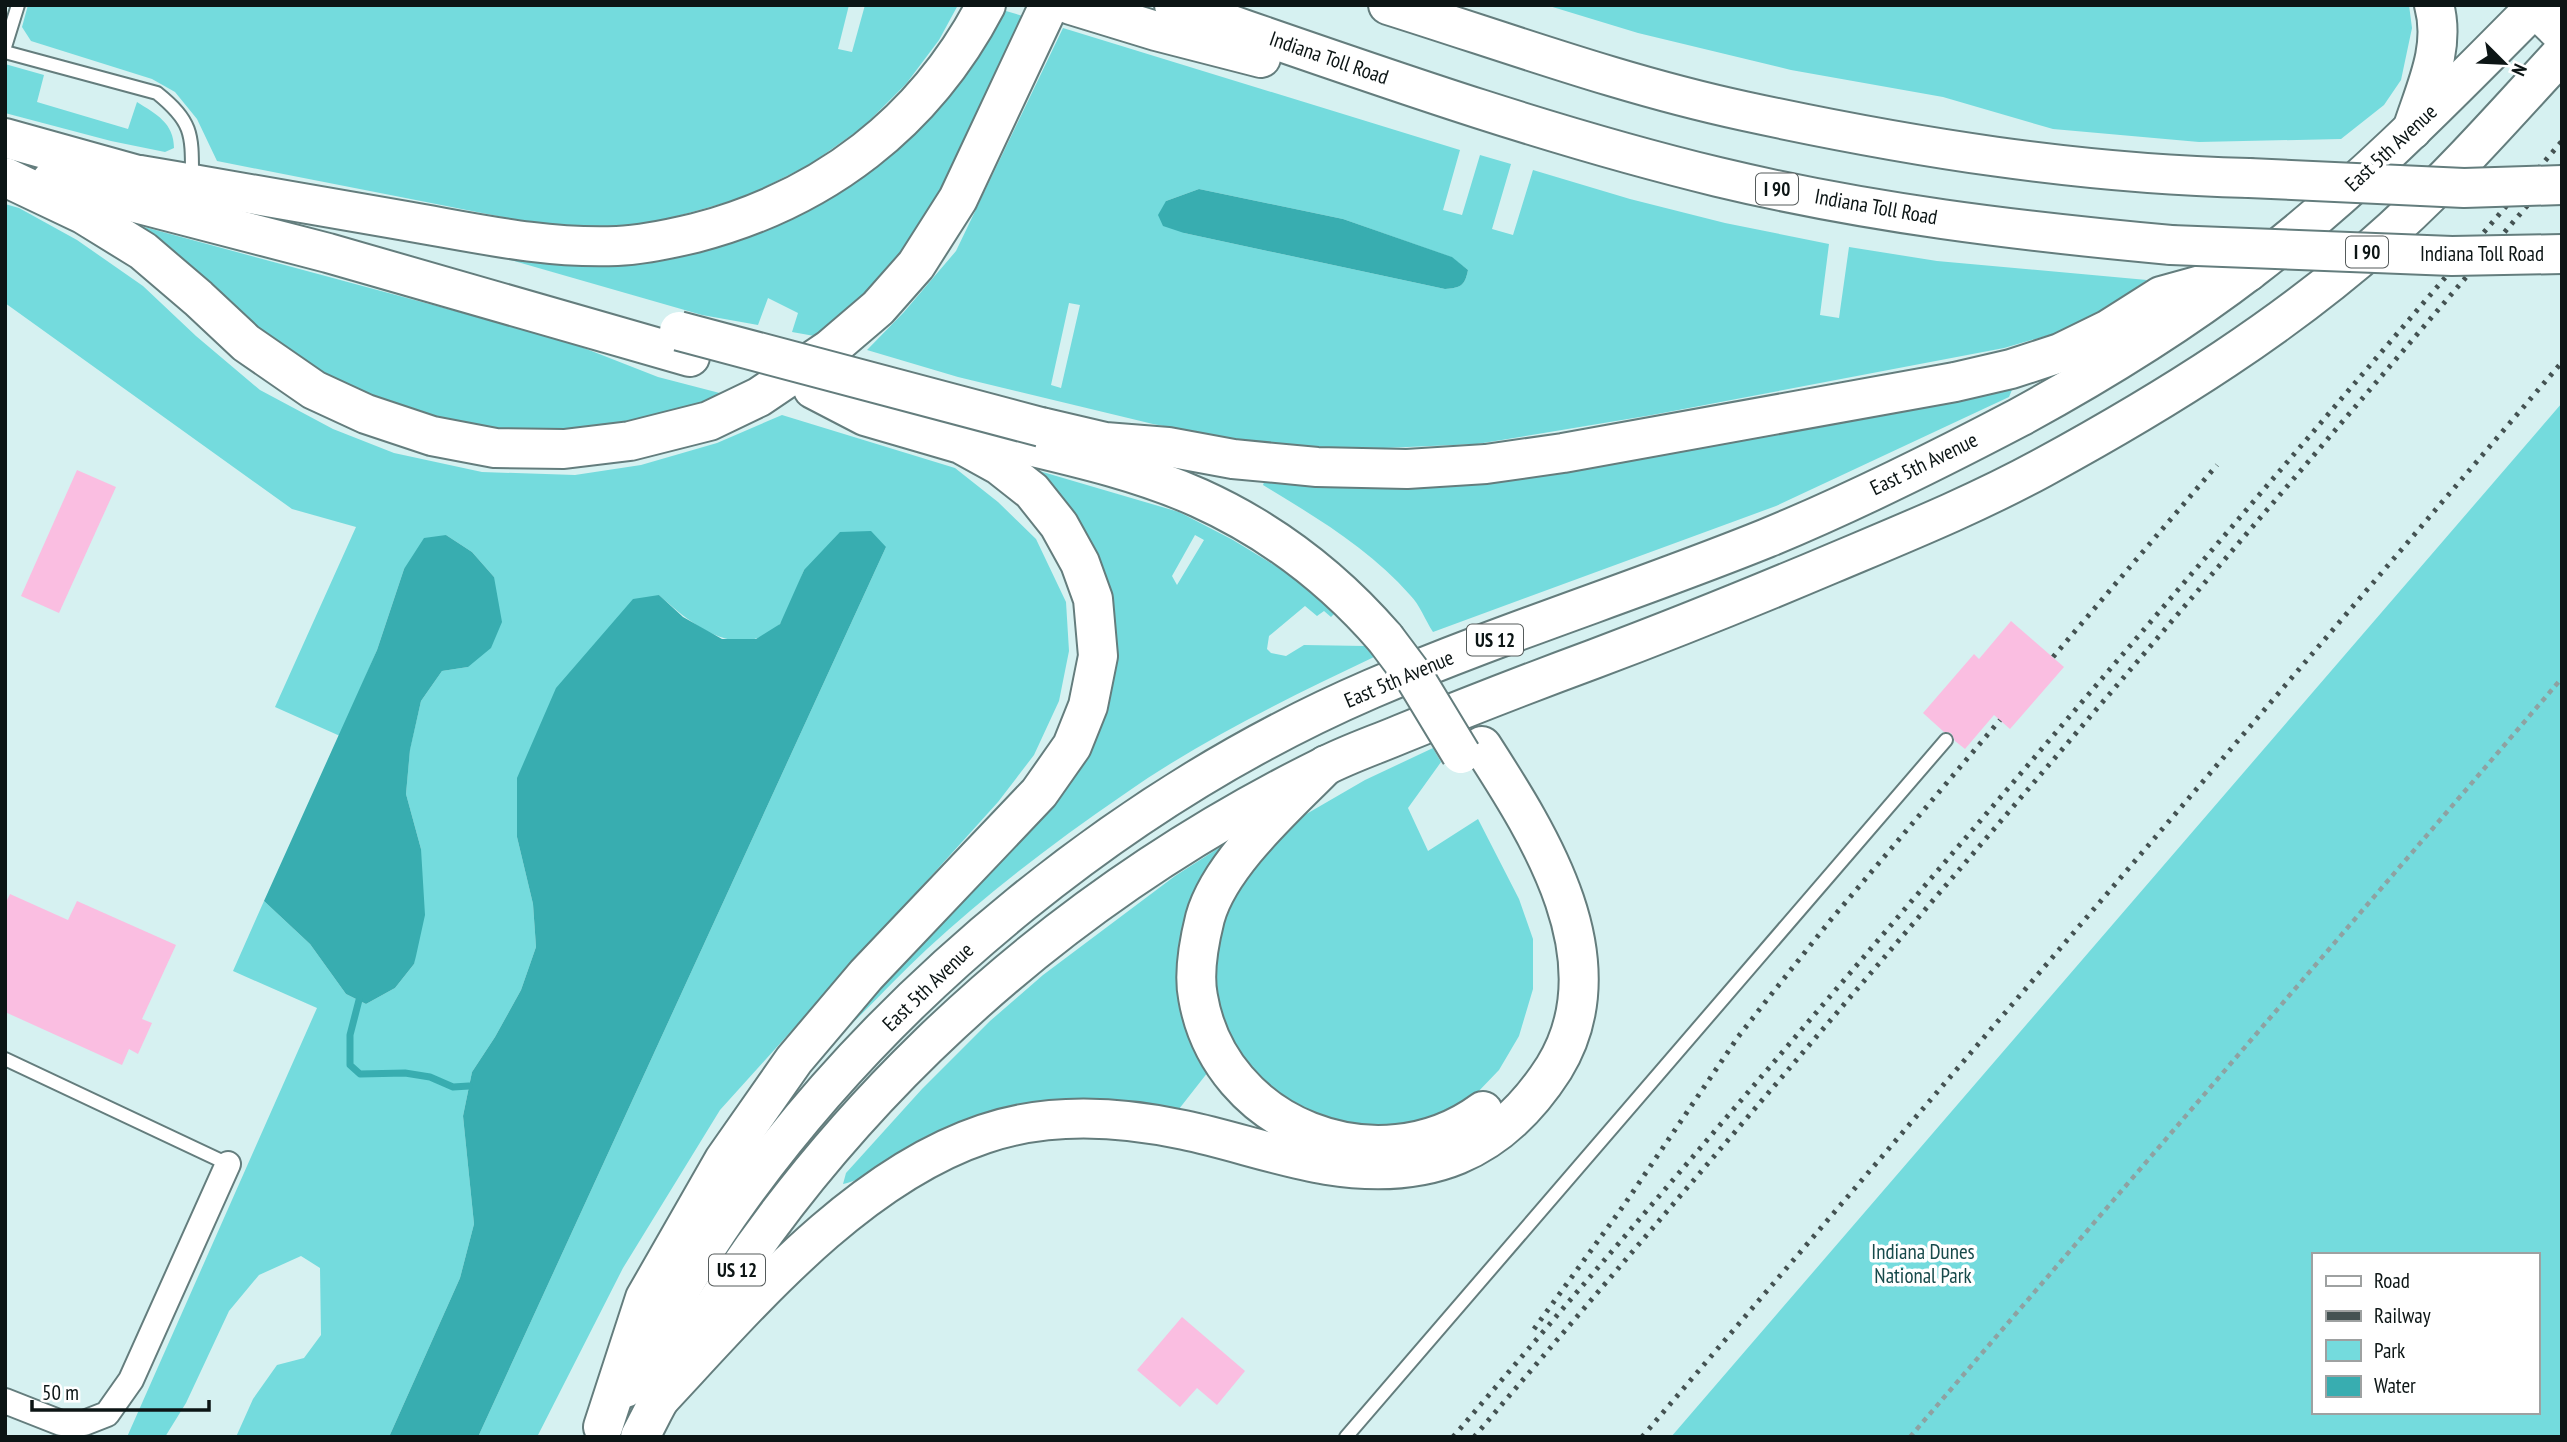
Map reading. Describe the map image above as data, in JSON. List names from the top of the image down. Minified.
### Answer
{"streets":{"main road":["Indiana Toll Road","East 5th Avenue","I 90","US 12"]},"parks":["Indiana Dunes National Park"],"legend":["Road","Railway","Park","Water"],"scale_bar":"50 m","north":"bottom right"}
